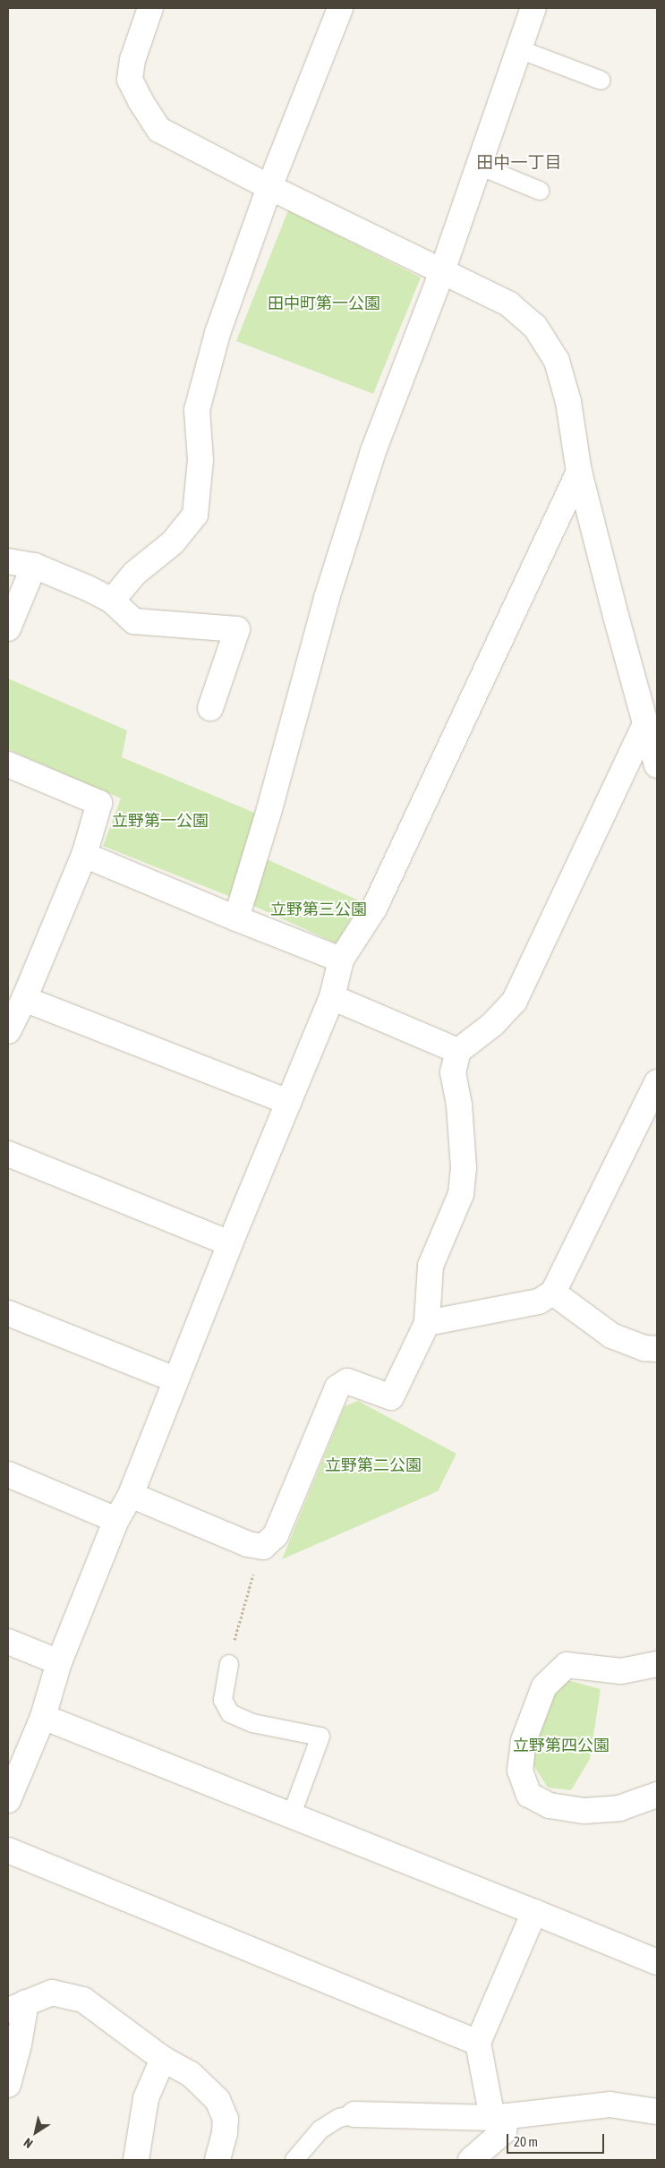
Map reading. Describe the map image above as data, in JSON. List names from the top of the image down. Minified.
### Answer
{"districts":["田中一丁目"],"parks":["田中町第一公園","立野第一公園","立野第三公園","立野第二公園","立野第四公園"],"scale_bar":"20 m","north":"bottom left"}
